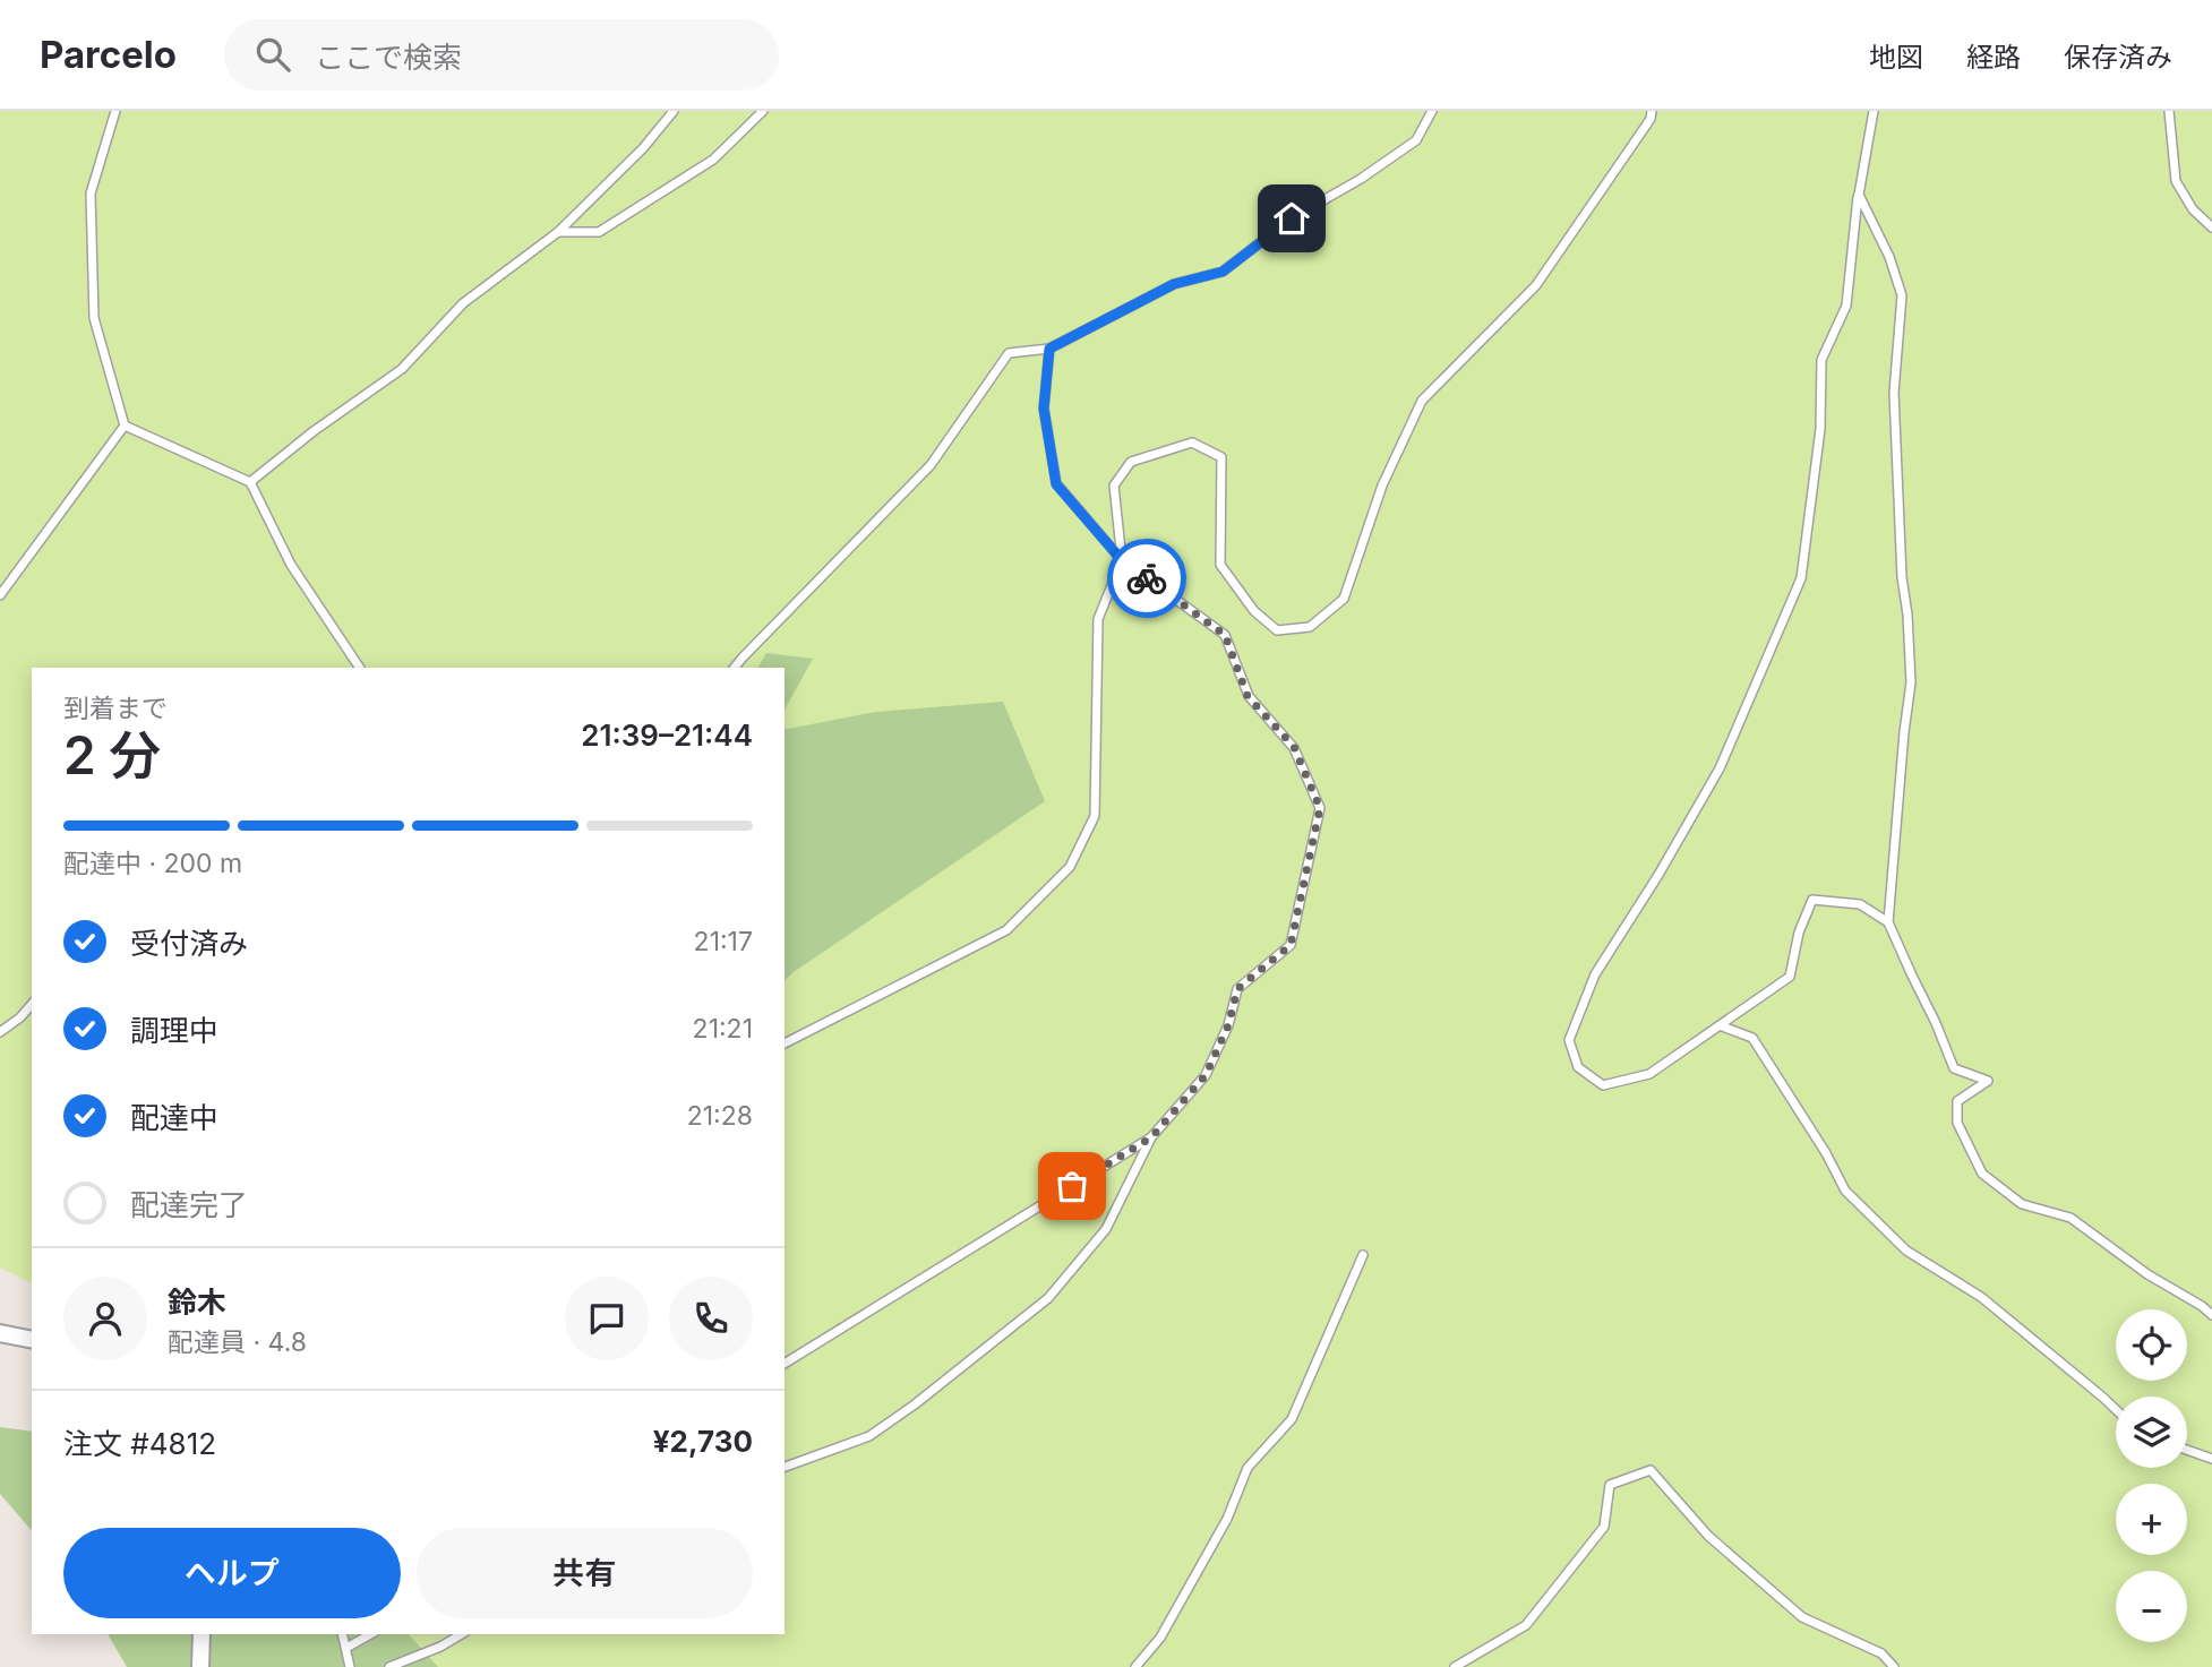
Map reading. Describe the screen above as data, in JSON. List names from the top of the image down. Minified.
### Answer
{"page":{"header":"Parcelo","search":"ここで検索","nav":["地図","経路","保存済み"],"heading":["2 分","到着まで","21:39–21:44"],"panel":["鈴木","配達員 · 4.8","注文 #4812","¥2,730"],"bar":"配達中 · 200 m","list":[["受付済み","21:17"],["調理中","21:21"],["配達中","21:28"],"配達完了"],"map_buttons":["+","−"],"buttons":["ヘルプ","共有"]}}
